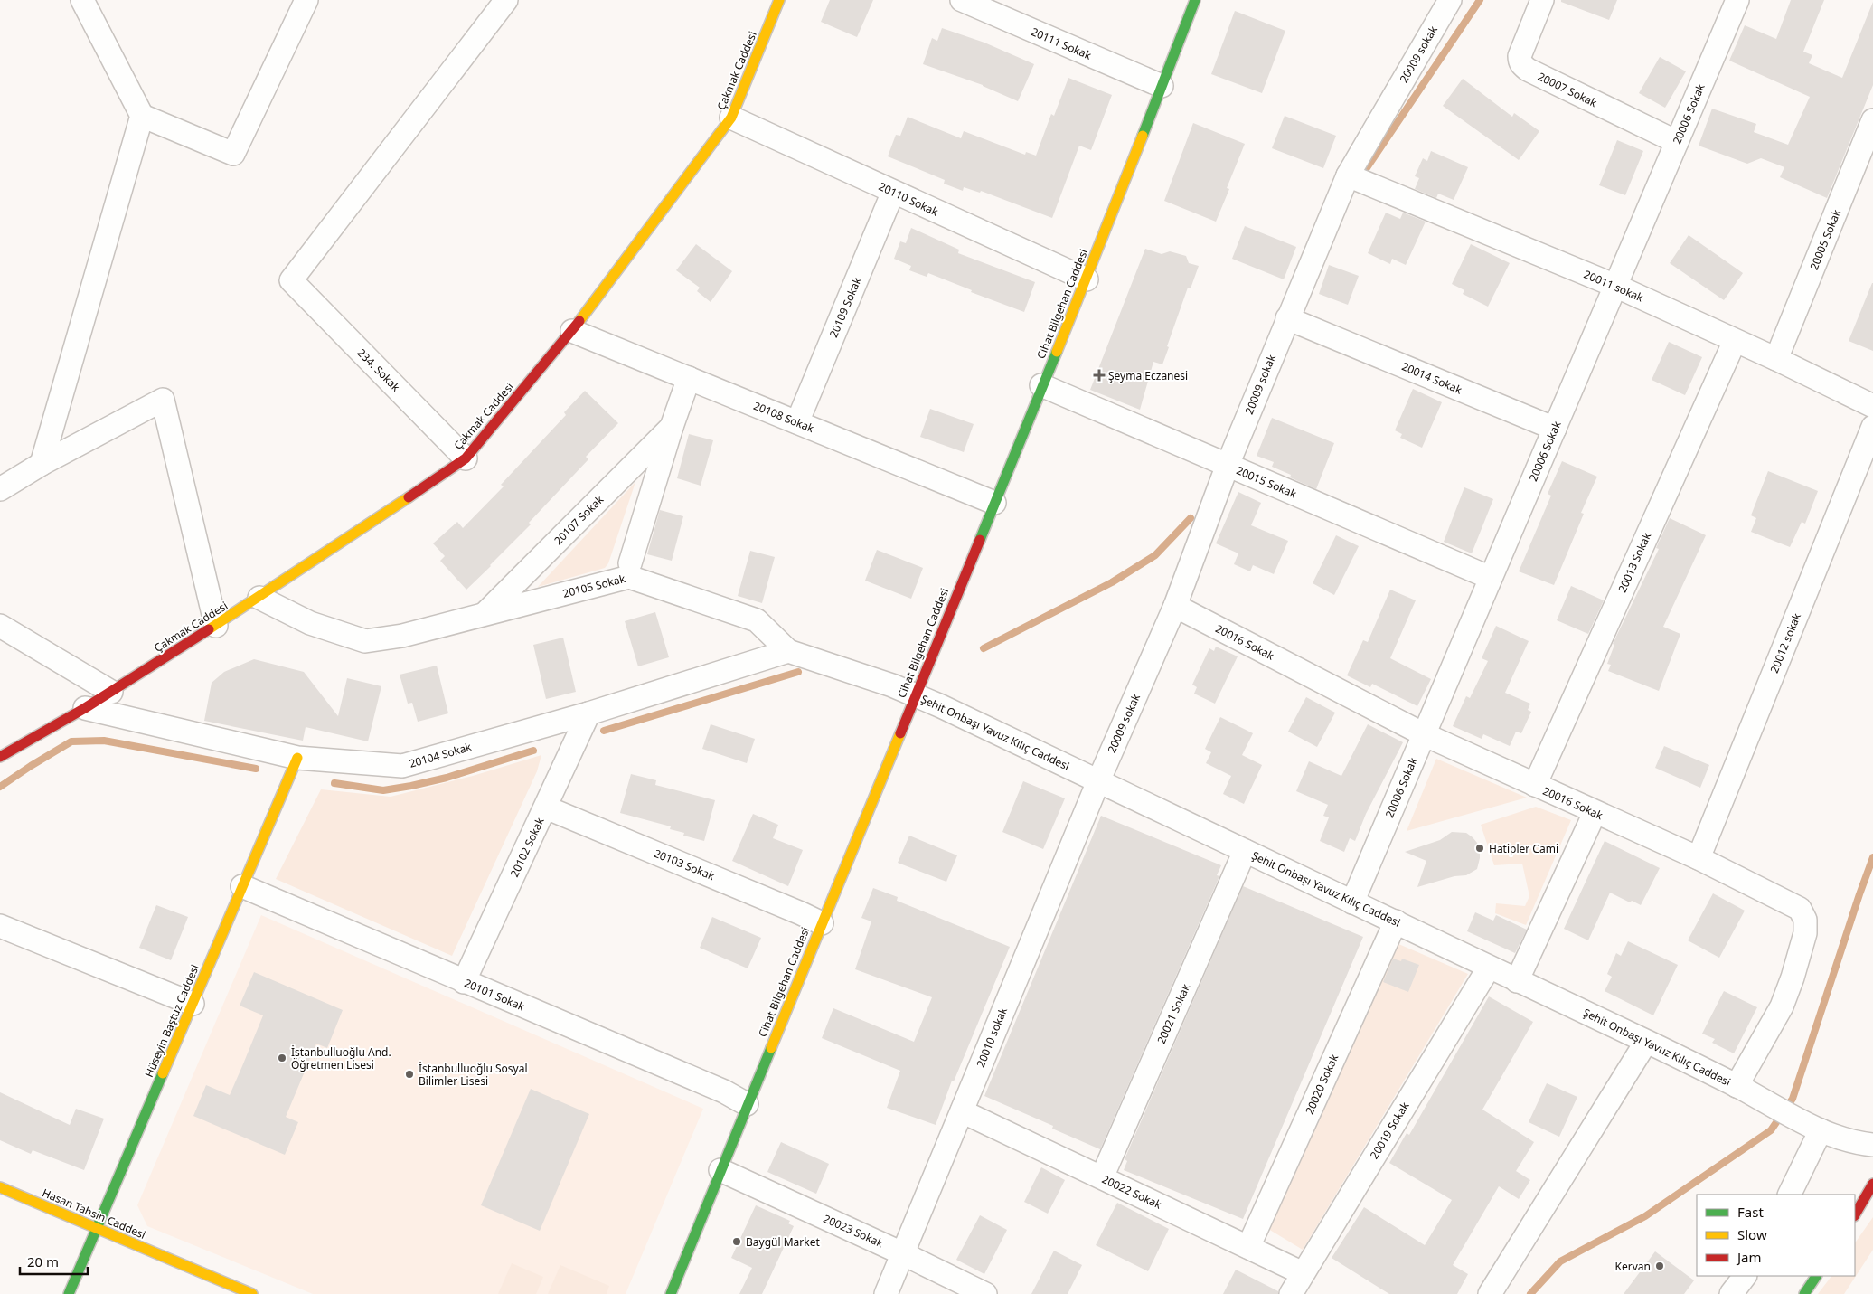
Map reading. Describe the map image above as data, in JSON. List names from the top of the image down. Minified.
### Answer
{"streets":{"main road":["Çakmak Caddesi","Cihat Bilgehan Caddesi","Hüseyin Baştuz Caddesi","Hasan Tahsin Caddesi"],"street":["20111 Sokak","20009 sokak","20007 Sokak","20006 Sokak","20110 Sokak","20005 Sokak","20011 sokak","20109 Sokak","234. Sokak","20014 Sokak","20108 Sokak","20015 Sokak","20107 Sokak","20013 Sokak","20105 Sokak","20016 Sokak","20012 sokak","Şehit Onbaşı Yavuz Kılıç Caddesi","20104 Sokak","20102 Sokak","20103 Sokak","20101 Sokak","20021 Sokak","20010 sokak","20020 Sokak","20019 Sokak","20022 Sokak","20023 Sokak"]},"crossings":[["20111 Sokak","Cihat Bilgehan Caddesi"],["20009 sokak","20011 sokak"],["20009 sokak","20014 Sokak"],["20009 sokak","20015 Sokak"],["20009 sokak","20016 Sokak"],["20009 sokak","Şehit Onbaşı Yavuz Kılıç Caddesi"],["20009 sokak","20010 sokak"],["Çakmak Caddesi","20110 Sokak"],["Çakmak Caddesi","234. Sokak"],["Çakmak Caddesi","20108 Sokak"],["Çakmak Caddesi","20105 Sokak"],["Çakmak Caddesi","20104 Sokak"],["20007 Sokak","20006 Sokak"],["20006 Sokak","20011 sokak"],["20006 Sokak","20014 Sokak"],["20006 Sokak","20015 Sokak"],["20006 Sokak","20016 Sokak"],["20006 Sokak","Şehit Onbaşı Yavuz Kılıç Caddesi"],["20110 Sokak","Cihat Bilgehan Caddesi"],["20110 Sokak","20109 Sokak"],["20005 Sokak","20011 sokak"],["20011 sokak","20013 Sokak"],["Cihat Bilgehan Caddesi","20108 Sokak"],["Cihat Bilgehan Caddesi","20015 Sokak"],["Cihat Bilgehan Caddesi","20105 Sokak"],["Cihat Bilgehan Caddesi","Şehit Onbaşı Yavuz Kılıç Caddesi"],["Cihat Bilgehan Caddesi","20103 Sokak"],["Cihat Bilgehan Caddesi","20101 Sokak"],["Cihat Bilgehan Caddesi","20023 Sokak"],["20109 Sokak","20108 Sokak"],["20107 Sokak","20105 Sokak"],["20013 Sokak","20016 Sokak"],["20105 Sokak","Şehit Onbaşı Yavuz Kılıç Caddesi"],["20105 Sokak","20104 Sokak"],["20016 Sokak","20012 sokak"],["20016 Sokak","Şehit Onbaşı Yavuz Kılıç Caddesi"],["Şehit Onbaşı Yavuz Kılıç Caddesi","20021 Sokak"],["Şehit Onbaşı Yavuz Kılıç Caddesi","20010 sokak"],["Şehit Onbaşı Yavuz Kılıç Caddesi","20020 Sokak"],["Şehit Onbaşı Yavuz Kılıç Caddesi","20019 Sokak"],["20104 Sokak","20102 Sokak"],["20104 Sokak","Hüseyin Baştuz Caddesi"],["20102 Sokak","20103 Sokak"],["20102 Sokak","20101 Sokak"],["20101 Sokak","Hüseyin Baştuz Caddesi"],["20021 Sokak","20022 Sokak"],["Hüseyin Baştuz Caddesi","Hasan Tahsin Caddesi"],["20010 sokak","20022 Sokak"],["20010 sokak","20023 Sokak"],["20020 Sokak","20022 Sokak"],["20019 Sokak","20022 Sokak"]],"places":{"health":["Şeyma Eczanesi"],"other":["Hatipler Cami","İstanbulluoğlu And. Öğretmen Lisesi","İstanbulluoğlu Sosyal Bilimler Lisesi","Baygül Market","Kervan"]},"legend":["Fast","Slow","Jam"],"scale_bar":"20 m"}
